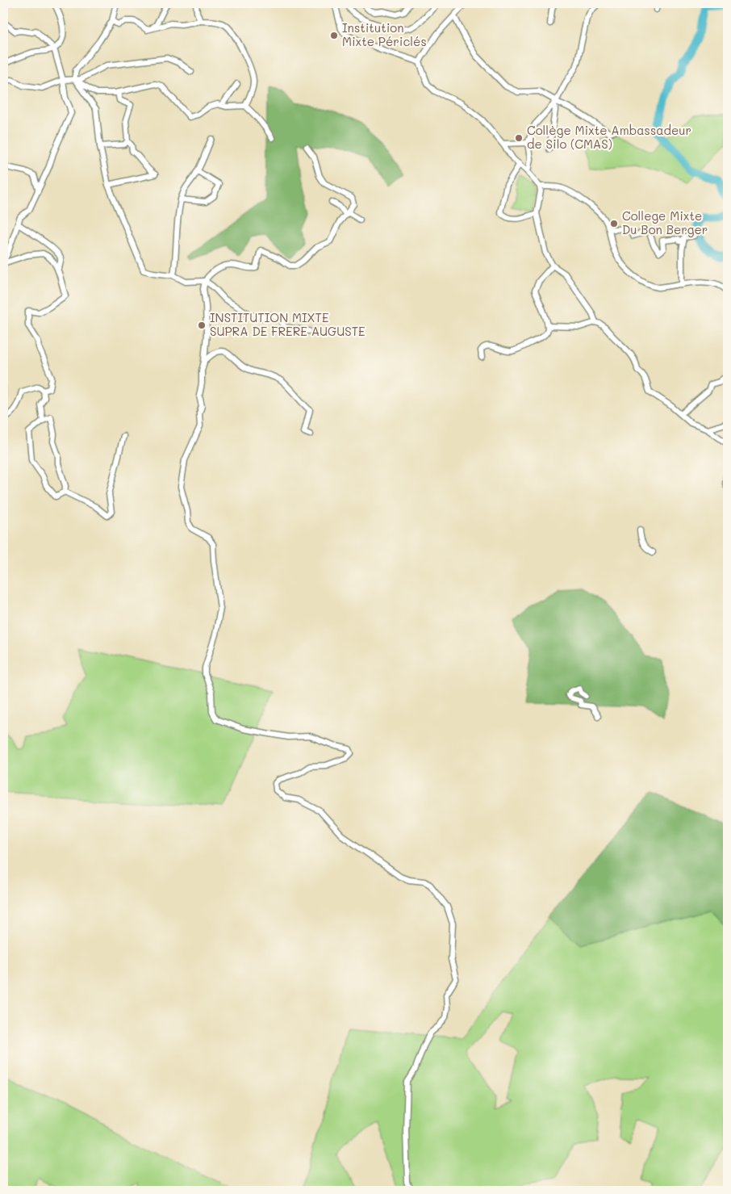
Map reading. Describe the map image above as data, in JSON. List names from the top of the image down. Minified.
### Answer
{"places":["Institution Mixte Périclés","Collège Mixte Ambassadeur de Silo (CMAS)","College Mixte Du Bon Berger","INSTITUTION MIXTE SUPRA DE FRERE AUGUSTE"]}
